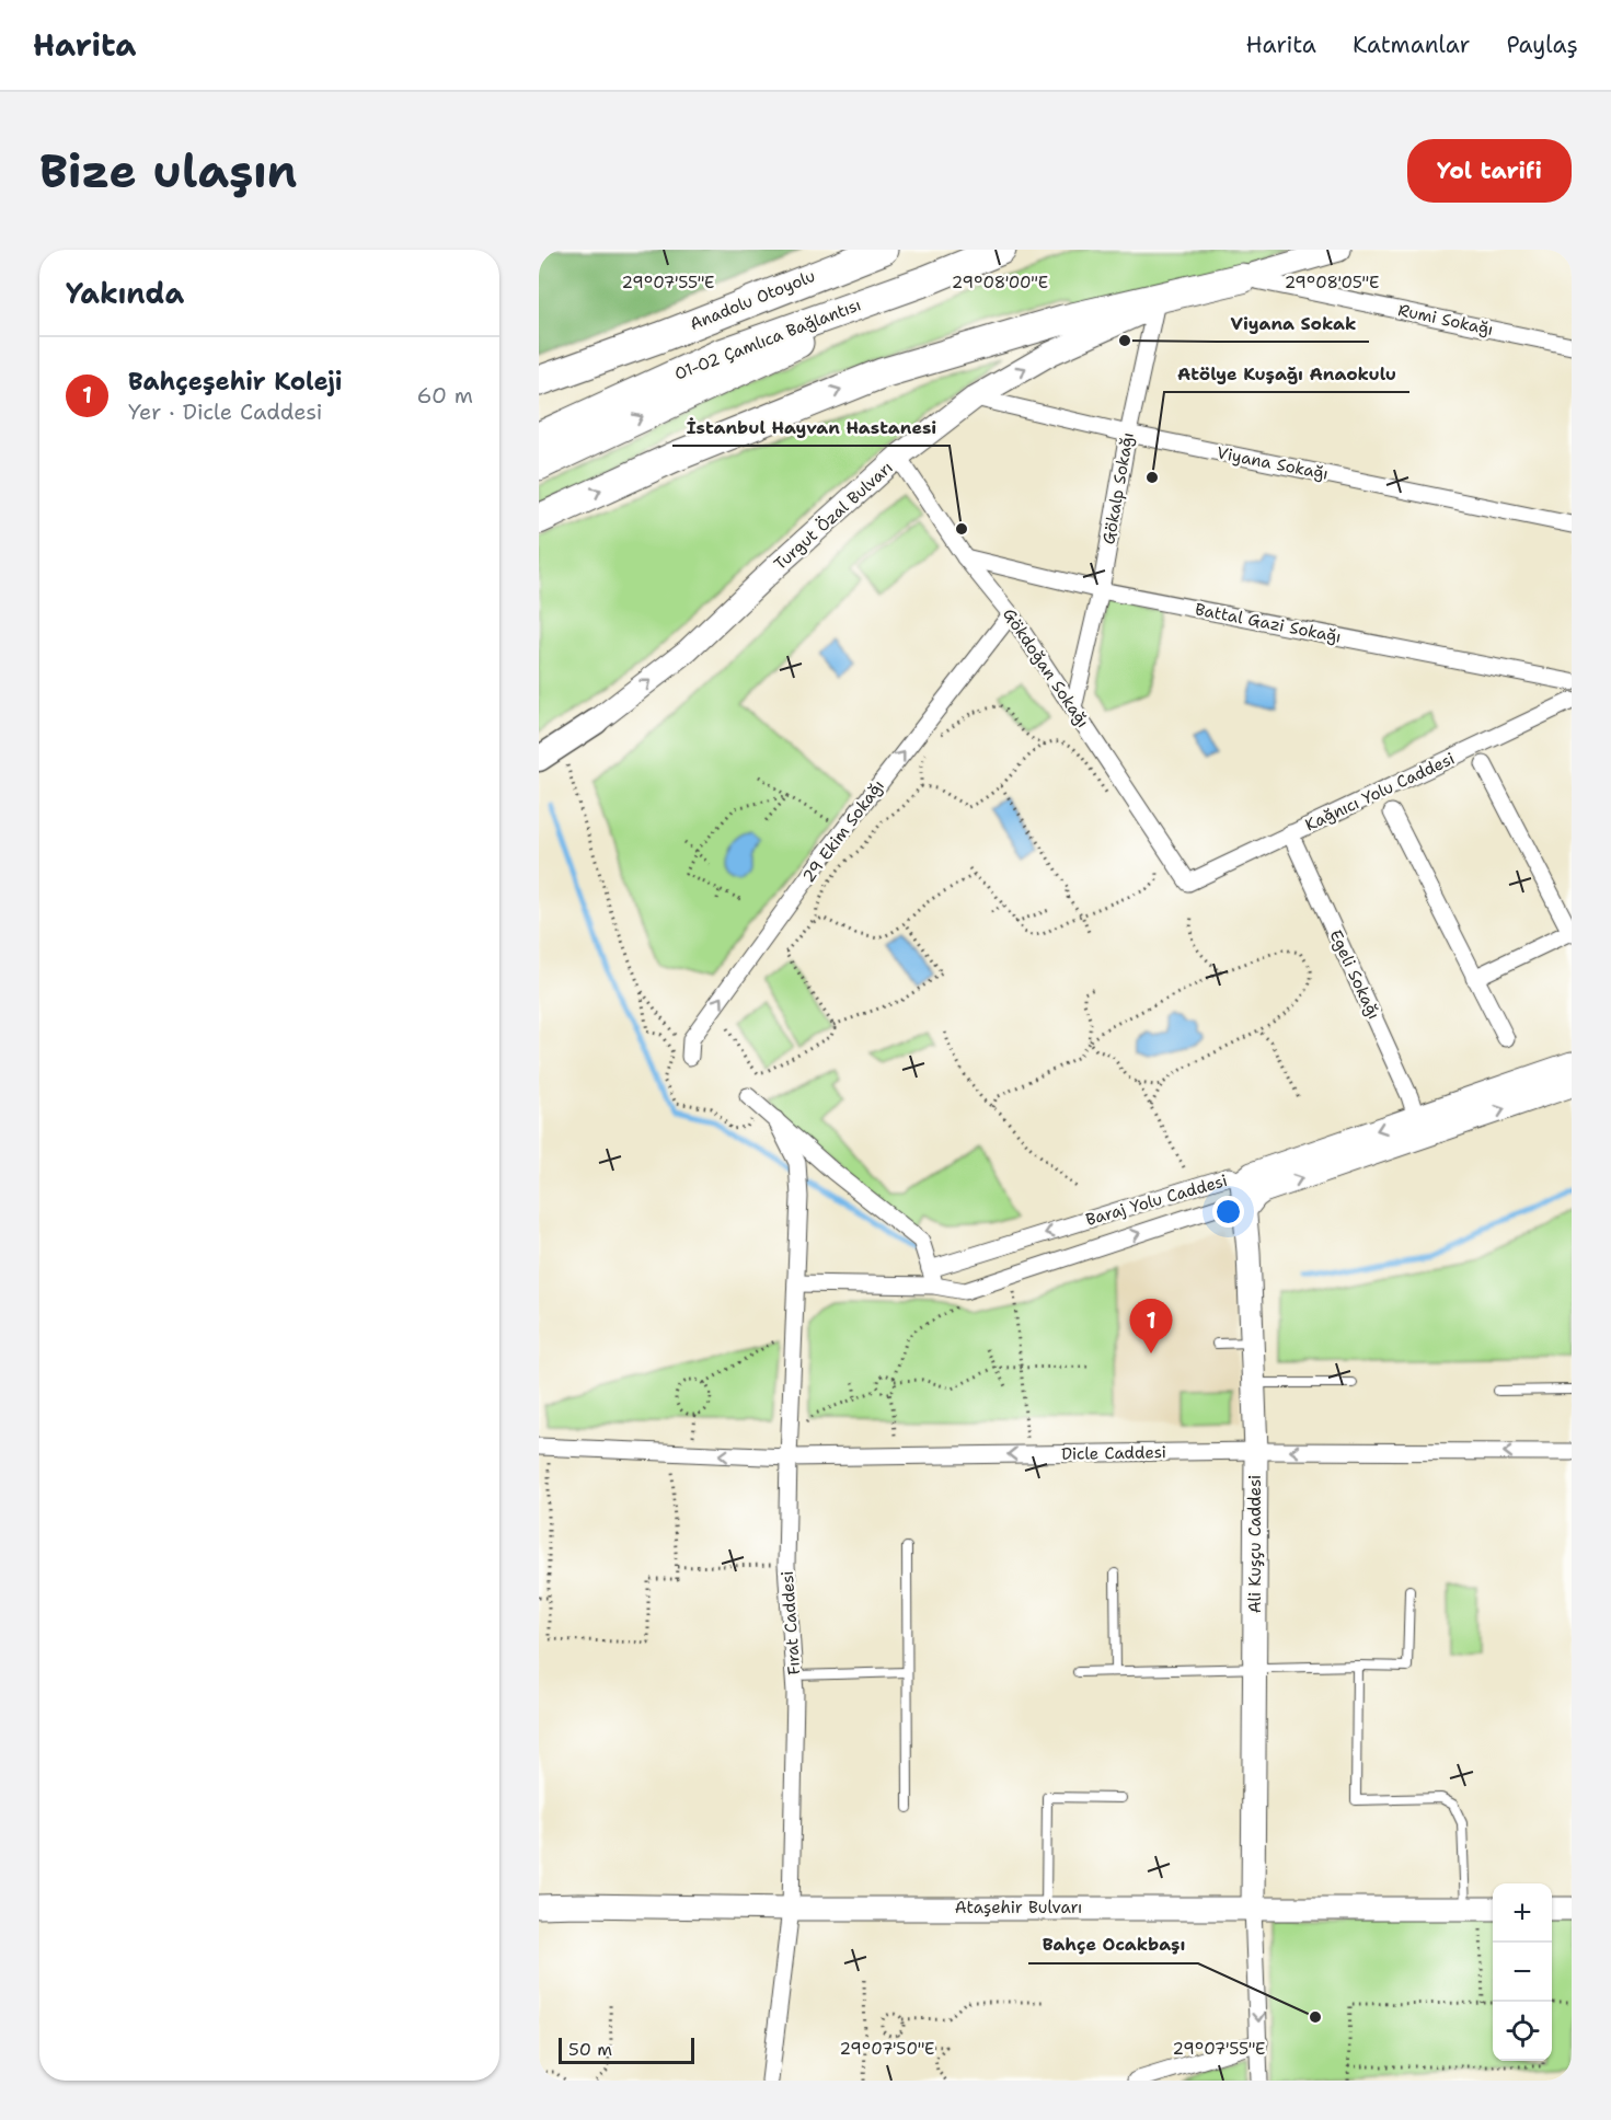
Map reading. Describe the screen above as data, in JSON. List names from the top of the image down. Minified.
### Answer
{"streets":{"highway":["Anadolu Otoyolu","O1-O2 Çamlıca Bağlantısı"],"main road":["Turgut Özal Bulvarı"],"street":["Rumi Sokağı","Viyana Sokağı","Gökalp Sokağı","Battal Gazi Sokağı","Gökdoğan Sokağı","Kağnıcı Yolu Caddesi","29 Ekim Sokağı","Egeli Sokağı","Baraj Yolu Caddesi","Dicle Caddesi","Ali Kuşçu Caddesi","Fırat Caddesi","Ataşehir Bulvarı"]},"crossings":[["Rumi Sokağı","Turgut Özal Bulvarı"],["Viyana Sokağı","Gökalp Sokağı"],["Viyana Sokağı","Turgut Özal Bulvarı"],["Gökalp Sokağı","Turgut Özal Bulvarı"],["Gökalp Sokağı","Battal Gazi Sokağı"],["Gökalp Sokağı","Gökdoğan Sokağı"],["Turgut Özal Bulvarı","Gökdoğan Sokağı"],["Battal Gazi Sokağı","Gökdoğan Sokağı"],["Gökdoğan Sokağı","Kağnıcı Yolu Caddesi"],["Gökdoğan Sokağı","29 Ekim Sokağı"],["Kağnıcı Yolu Caddesi","Egeli Sokağı"],["Egeli Sokağı","Baraj Yolu Caddesi"],["Baraj Yolu Caddesi","Ali Kuşçu Caddesi"],["Baraj Yolu Caddesi","Fırat Caddesi"],["Dicle Caddesi","Ali Kuşçu Caddesi"],["Dicle Caddesi","Fırat Caddesi"],["Ali Kuşçu Caddesi","Ataşehir Bulvarı"],["Fırat Caddesi","Ataşehir Bulvarı"]],"one_way":["Turgut Özal Bulvarı","29 Ekim Sokağı","Dicle Caddesi"],"places":["Viyana Sokak","Atölye Kuşağı Anaokulu","İstanbul Hayvan Hastanesi","Bahçe Ocakbaşı"],"scale_bar":"50 m","page":{"header":"Harita","nav":["Harita","Katmanlar","Paylaş"],"buttons":"Yol tarifi","title":"Bize ulaşın","heading":"Yakında","list":[{"mark":"1","name":"Bahçeşehir Koleji","note":"Yer · Dicle Caddesi","value":"60 m"}],"pins":"1","map_buttons":["+","−"],"scale":"50 m"},"coordinates":["29°07'55\"E","29°08'00\"E","29°08'05\"E","29°07'50\"E"]}
